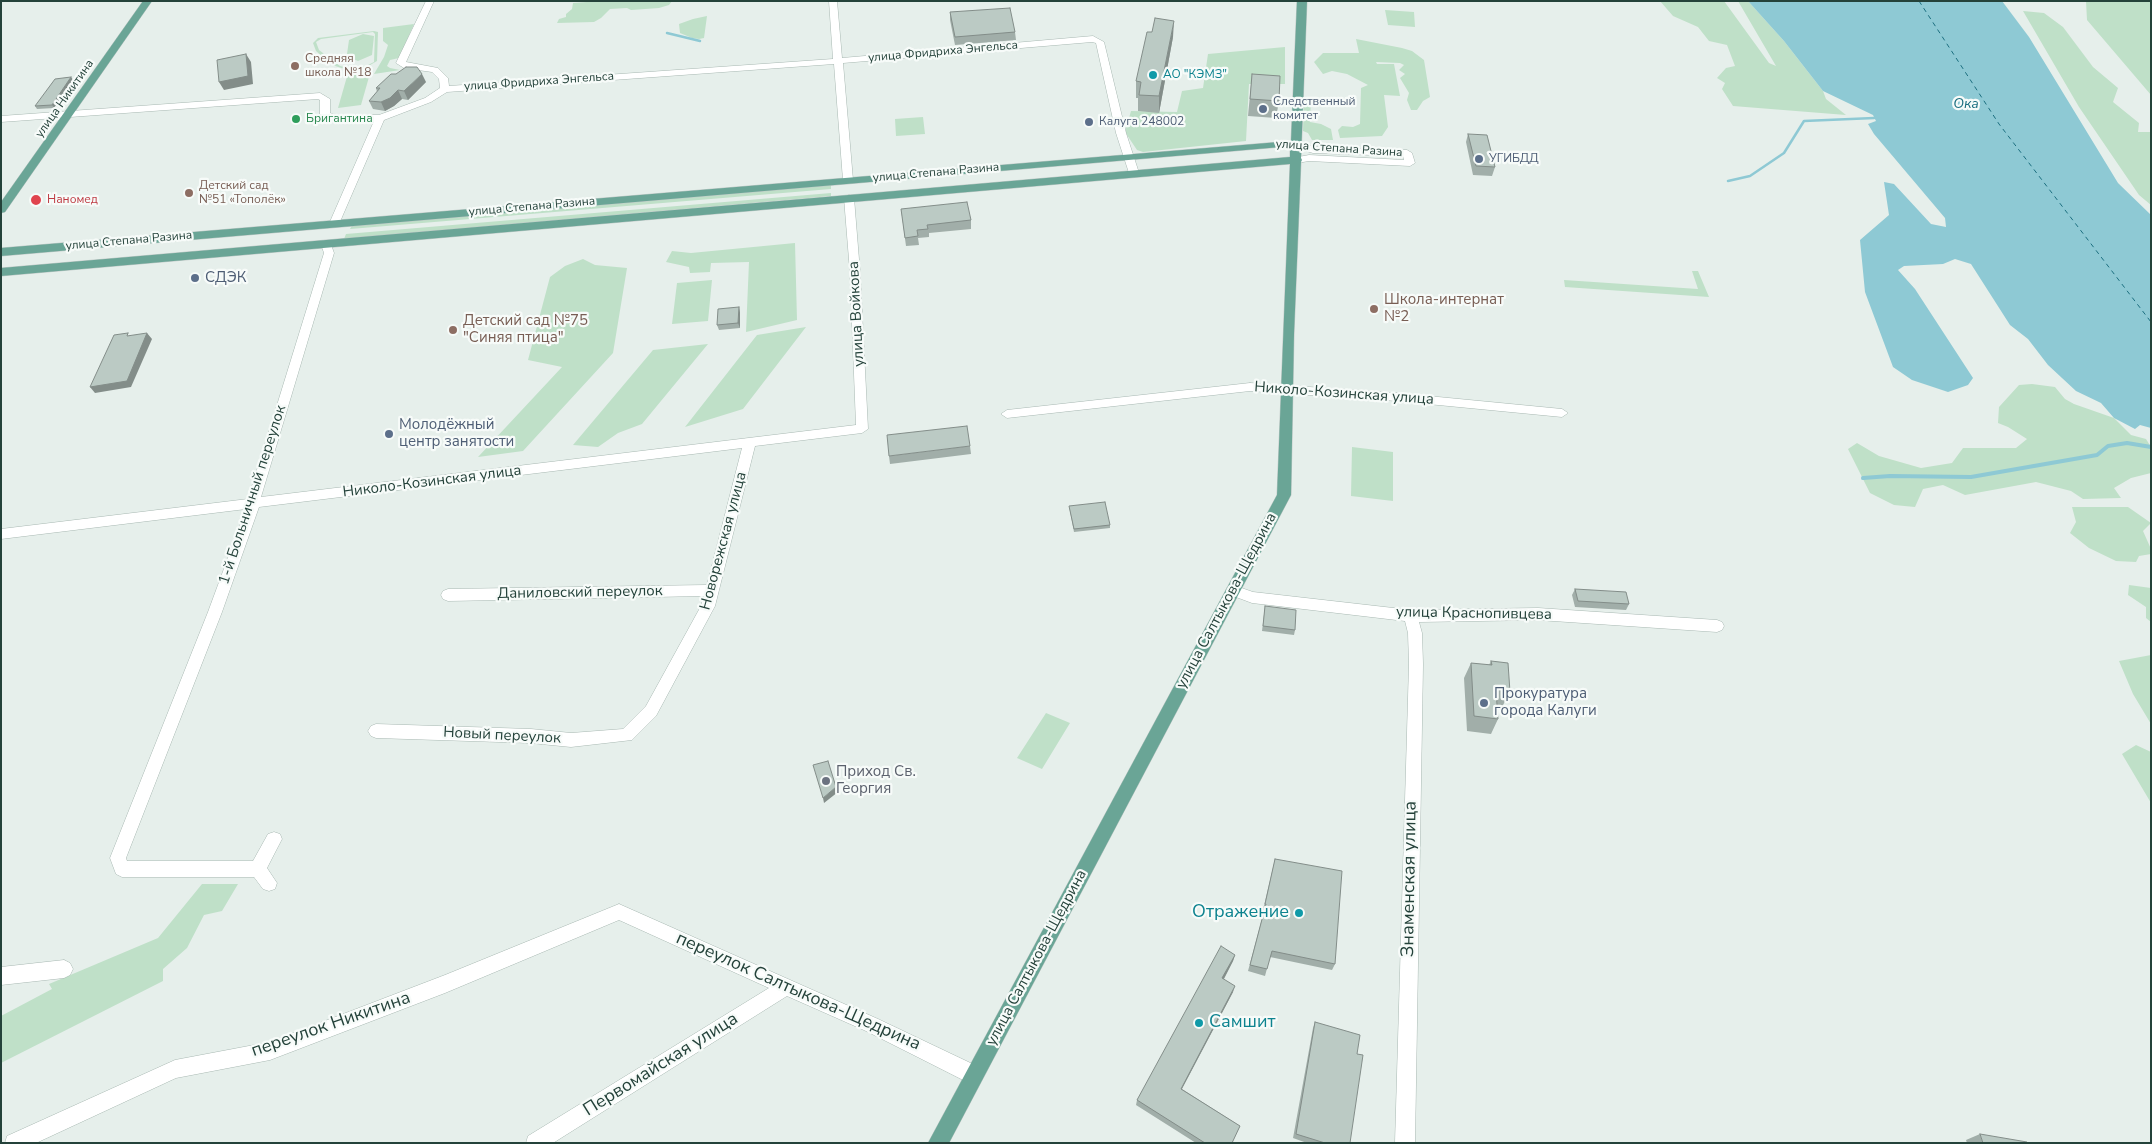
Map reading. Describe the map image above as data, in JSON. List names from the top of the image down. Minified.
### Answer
{"streets":{"main road":["улица Никитина","улица Степана Разина","1-й Больничный переулок","улица Салтыкова-Щедрина"],"street":["улица Фридриха Энгельса","улица Войкова","Николо-Козинская улица","Новорежская улица","Даниловский переулок","улица Краснопивцева","Новый переулок","Знаменская улица","переулок Салтыкова-Щедрина","переулок Никитина","Первомайская улица"]},"crossings":[["улица Фридриха Энгельса","улица Никитина"],["улица Фридриха Энгельса","улица Степана Разина"],["улица Фридриха Энгельса","1-й Больничный переулок"],["улица Степана Разина","улица Войкова"],["улица Степана Разина","1-й Больничный переулок"],["улица Степана Разина","улица Салтыкова-Щедрина"],["улица Войкова","Николо-Козинская улица"],["Николо-Козинская улица","1-й Больничный переулок"],["Николо-Козинская улица","Новорежская улица"],["Николо-Козинская улица","улица Салтыкова-Щедрина"],["Новорежская улица","Даниловский переулок"],["Новорежская улица","Новый переулок"],["улица Салтыкова-Щедрина","улица Краснопивцева"],["улица Салтыкова-Щедрина","переулок Салтыкова-Щедрина"],["улица Краснопивцева","Знаменская улица"],["переулок Салтыкова-Щедрина","переулок Никитина"],["переулок Салтыкова-Щедрина","Первомайская улица"]],"water":["Ока"],"places":["Средняя школа №18","АО \"КЭМЗ\"","Следственный комитет","Бригантина","Калуга 248002","УГИБДД","Детский сад №51 «Тополёк»","Наномед","СДЭК","Школа-интернат №2","Детский сад №75 \"Синяя птица\"","Молодёжный центр занятости","Прокуратура города Калуги","Приход Св. Георгия","Отражение","Самшит"]}
